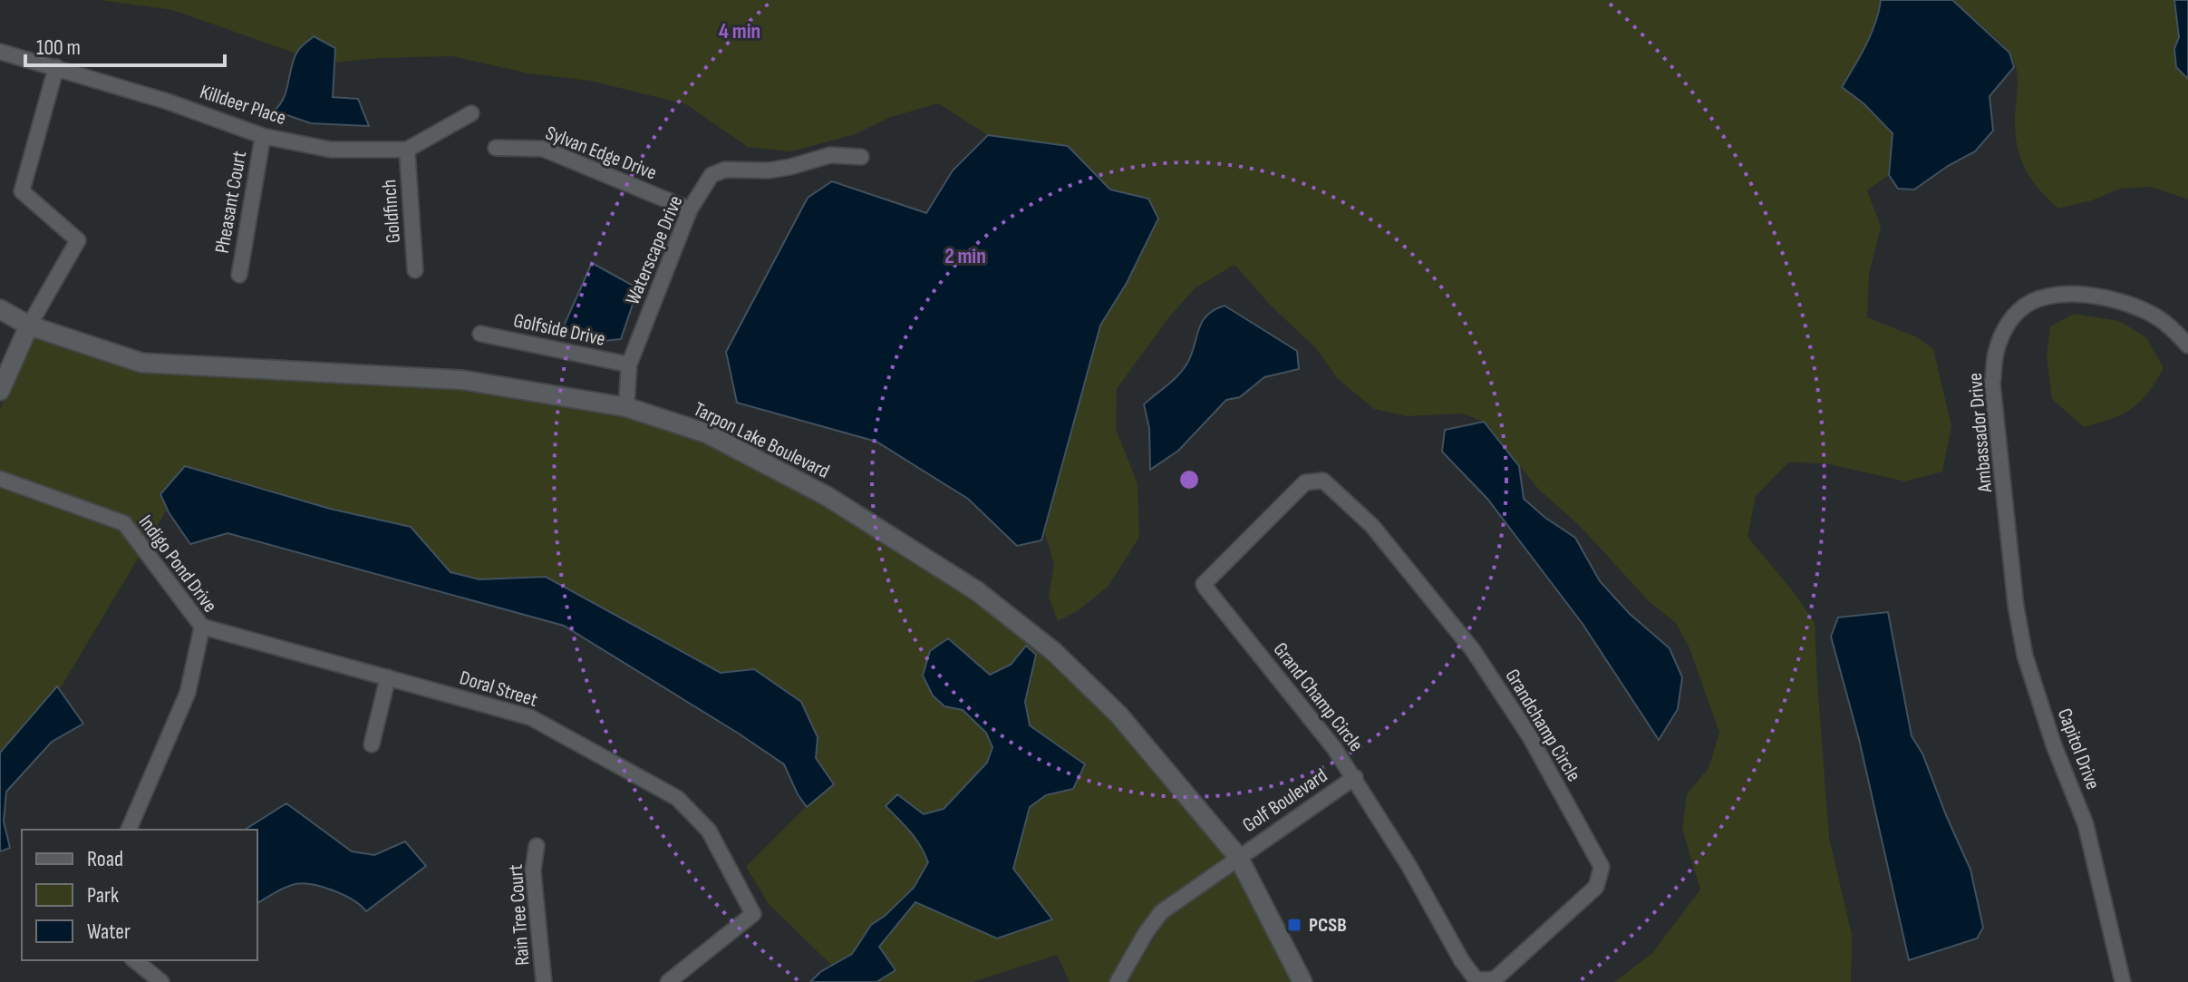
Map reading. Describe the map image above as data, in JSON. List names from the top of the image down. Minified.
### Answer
{"streets":{"street":["Killdeer Place","Sylvan Edge Drive","Pheasant Court","Goldfinch","Waterscape Drive","Golfside Drive","Ambassador Drive","Tarpon Lake Boulevard","Indigo Pond Drive","Doral Street","Grand Champ Circle","Grandchamp Circle","Capitol Drive","Golf Boulevard","Rain Tree Court"]},"crossings":[["Killdeer Place","Pheasant Court"],["Killdeer Place","Goldfinch"],["Sylvan Edge Drive","Waterscape Drive"],["Waterscape Drive","Golfside Drive"],["Waterscape Drive","Tarpon Lake Boulevard"],["Ambassador Drive","Capitol Drive"],["Tarpon Lake Boulevard","Golf Boulevard"],["Indigo Pond Drive","Doral Street"],["Grand Champ Circle","Grandchamp Circle"],["Grand Champ Circle","Golf Boulevard"]],"places":{"transit":["PCSB"]},"legend":["Road","Park","Water"],"scale_bar":"100 m","rings":["4 min","2 min"]}
